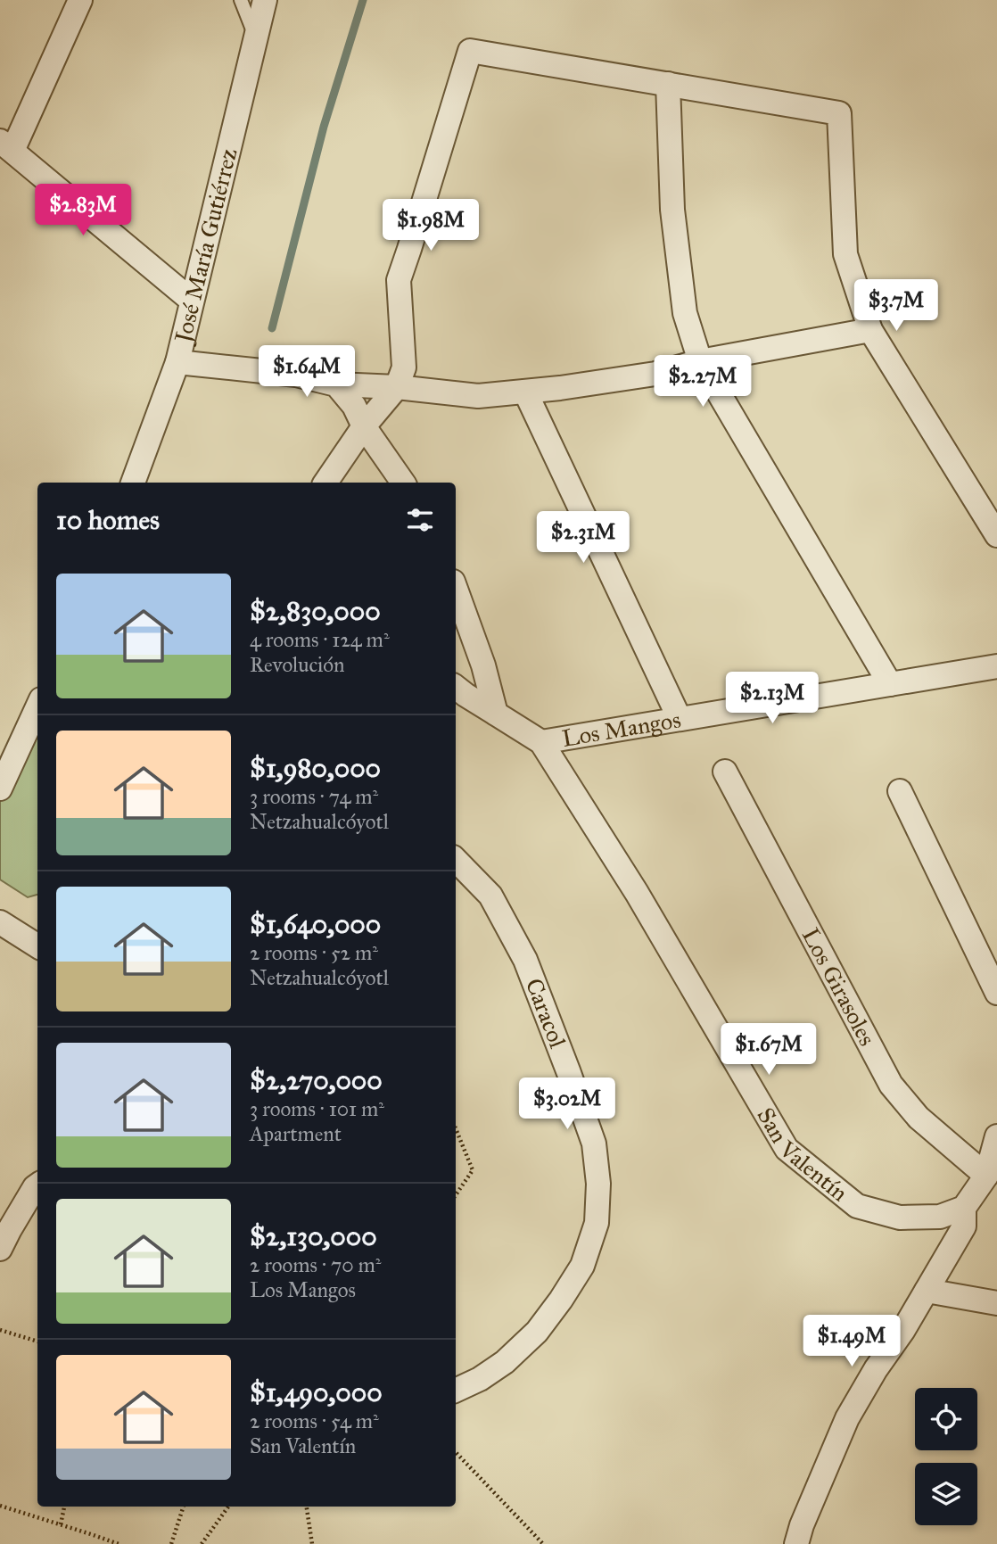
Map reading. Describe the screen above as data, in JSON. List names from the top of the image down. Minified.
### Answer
{"streets":{"street":["José María Gutiérrez","Los Mangos","Los Girasoles","Caracol","San Valentín"]},"crossings":[["Los Mangos","San Valentín"]],"page":{"price":["$2.83M","$1.98M","$3.7M","$1.64M","$2.27M","$2.31M","$2.13M","$1.67M","$3.02M","$1.49M"],"heading":"10 homes","list":[{"name":"$2,830,000","note":"4 rooms · 124 m² · Revolución"},{"name":"$1,980,000","note":"3 rooms · 74 m² · Netzahualcóyotl"},{"name":"$1,640,000","note":"2 rooms · 52 m² · Netzahualcóyotl"},{"name":"$2,270,000","note":"3 rooms · 101 m² · Apartment"},{"name":"$2,130,000","note":"2 rooms · 70 m² · Los Mangos"},{"name":"$1,490,000","note":"2 rooms · 54 m² · San Valentín"}]}}
